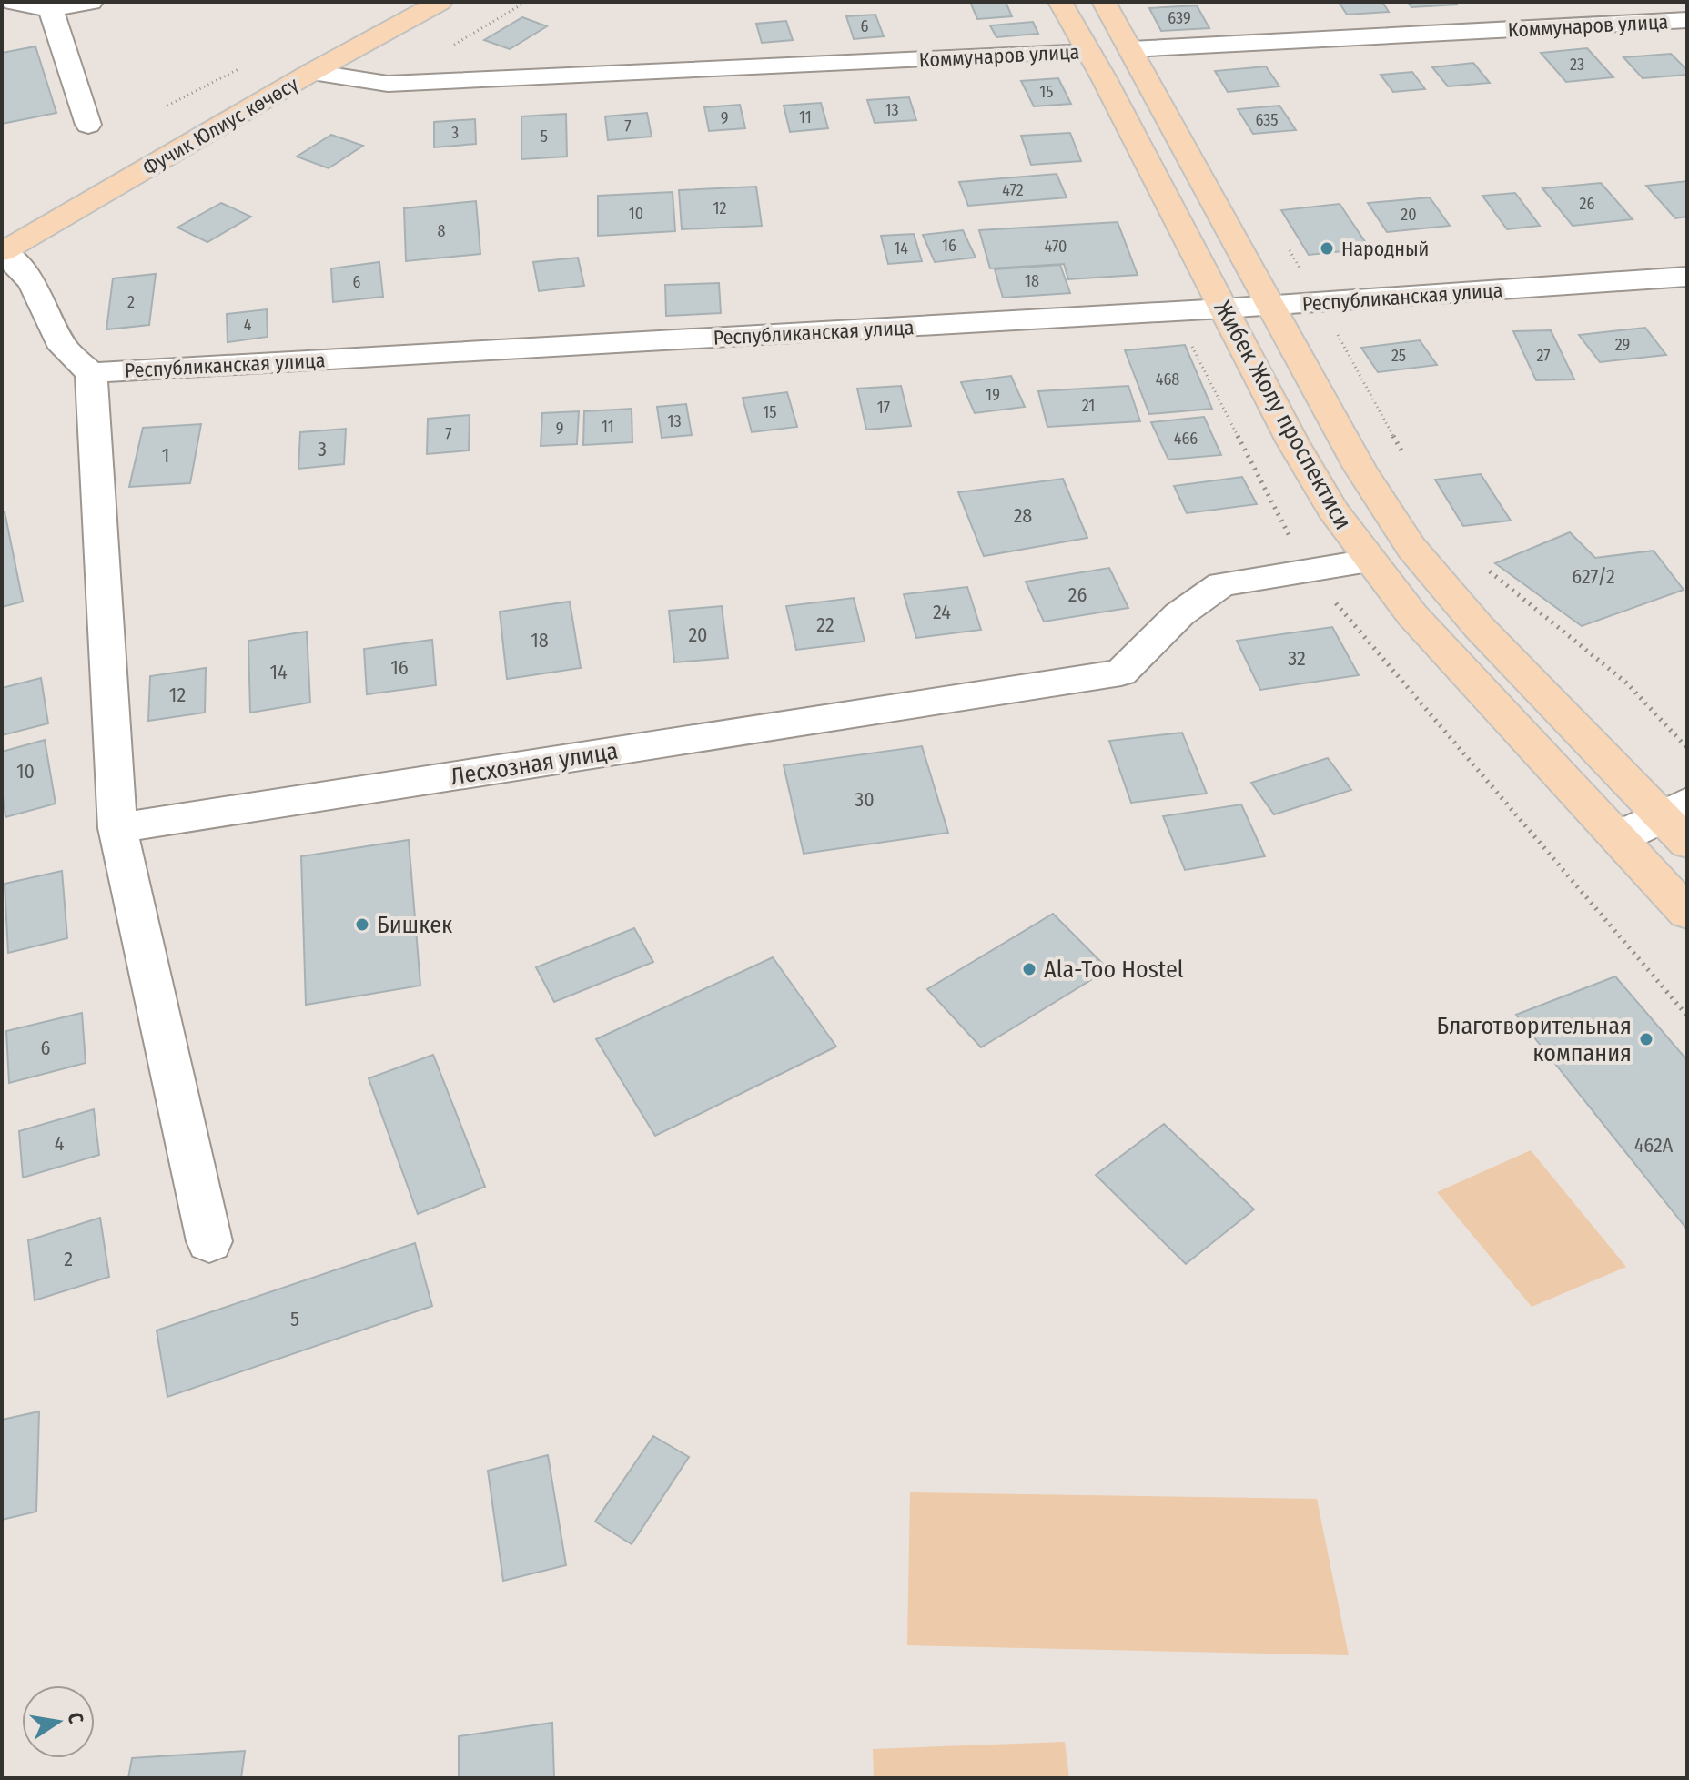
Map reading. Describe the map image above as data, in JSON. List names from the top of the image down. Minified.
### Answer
{"streets":{"main road":["Коммунаров улица","Фучик Юлиус көчөсү","Жибек Жолу проспектиси"],"street":["Республиканская улица","Лесхозная улица"]},"crossings":[["Коммунаров улица","Фучик Юлиус көчөсү"],["Коммунаров улица","Жибек Жолу проспектиси"],["Фучик Юлиус көчөсү","Республиканская улица"],["Республиканская улица","Жибек Жолу проспектиси"],["Жибек Жолу проспектиси","Лесхозная улица"]],"places":["Народный","Бишкек","Ala-Too Hostel","Благотворительная компания"],"house_numbers":["639","6","23","15","13","11","9","635","7","3","5","472","26","12","10","20","8","16","470","14","18","6","2","4","29","25","27","468","19","21","17","15","13","11","9","7","466","3","1","28","627/2","26","24","22","20","18","32","16","14","12","10","30","6","4","462А","2","5"],"north":"right"}
